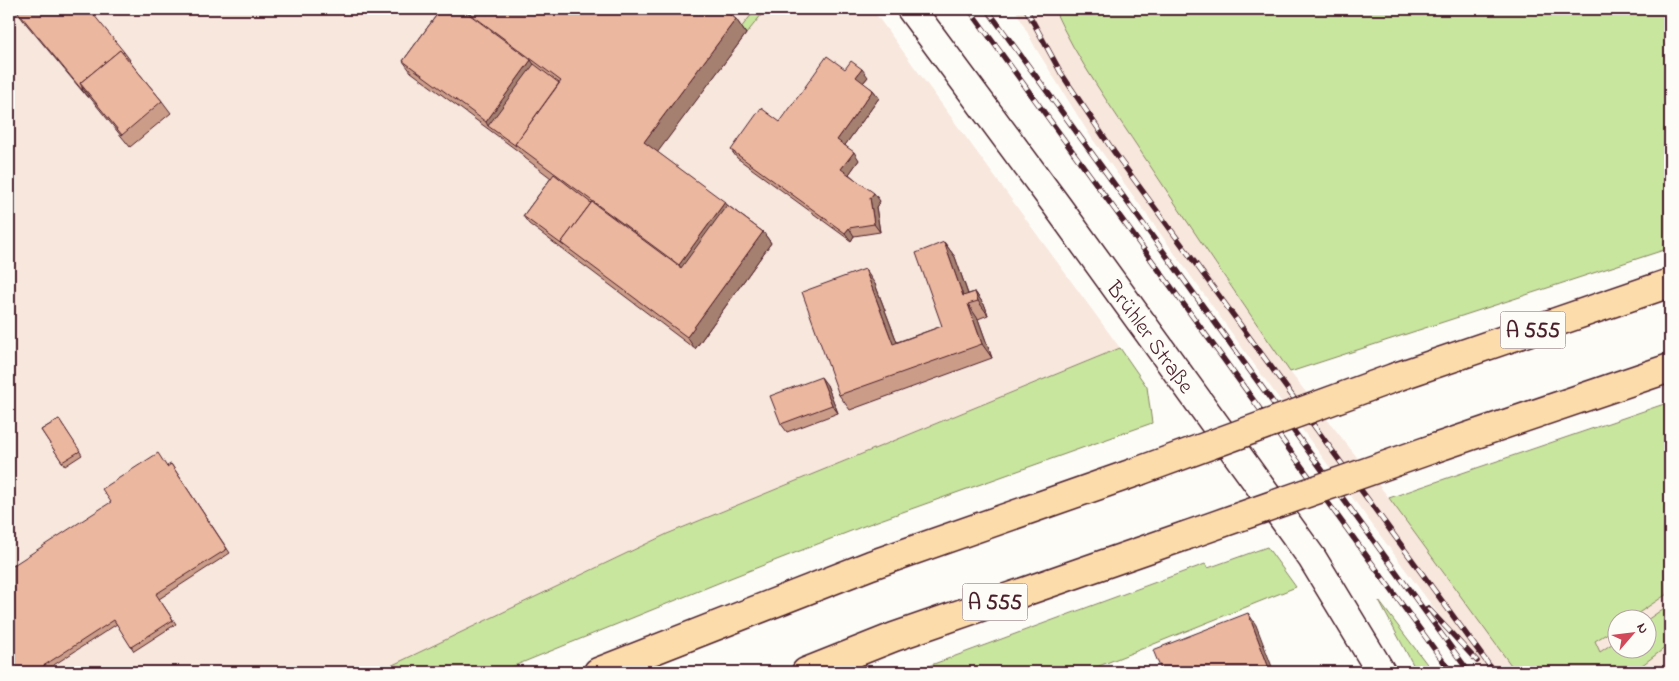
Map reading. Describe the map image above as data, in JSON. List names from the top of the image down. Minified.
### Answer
{"streets":{"highway":["A 555"],"main road":["Brühler Straße"]},"north":"top right"}
